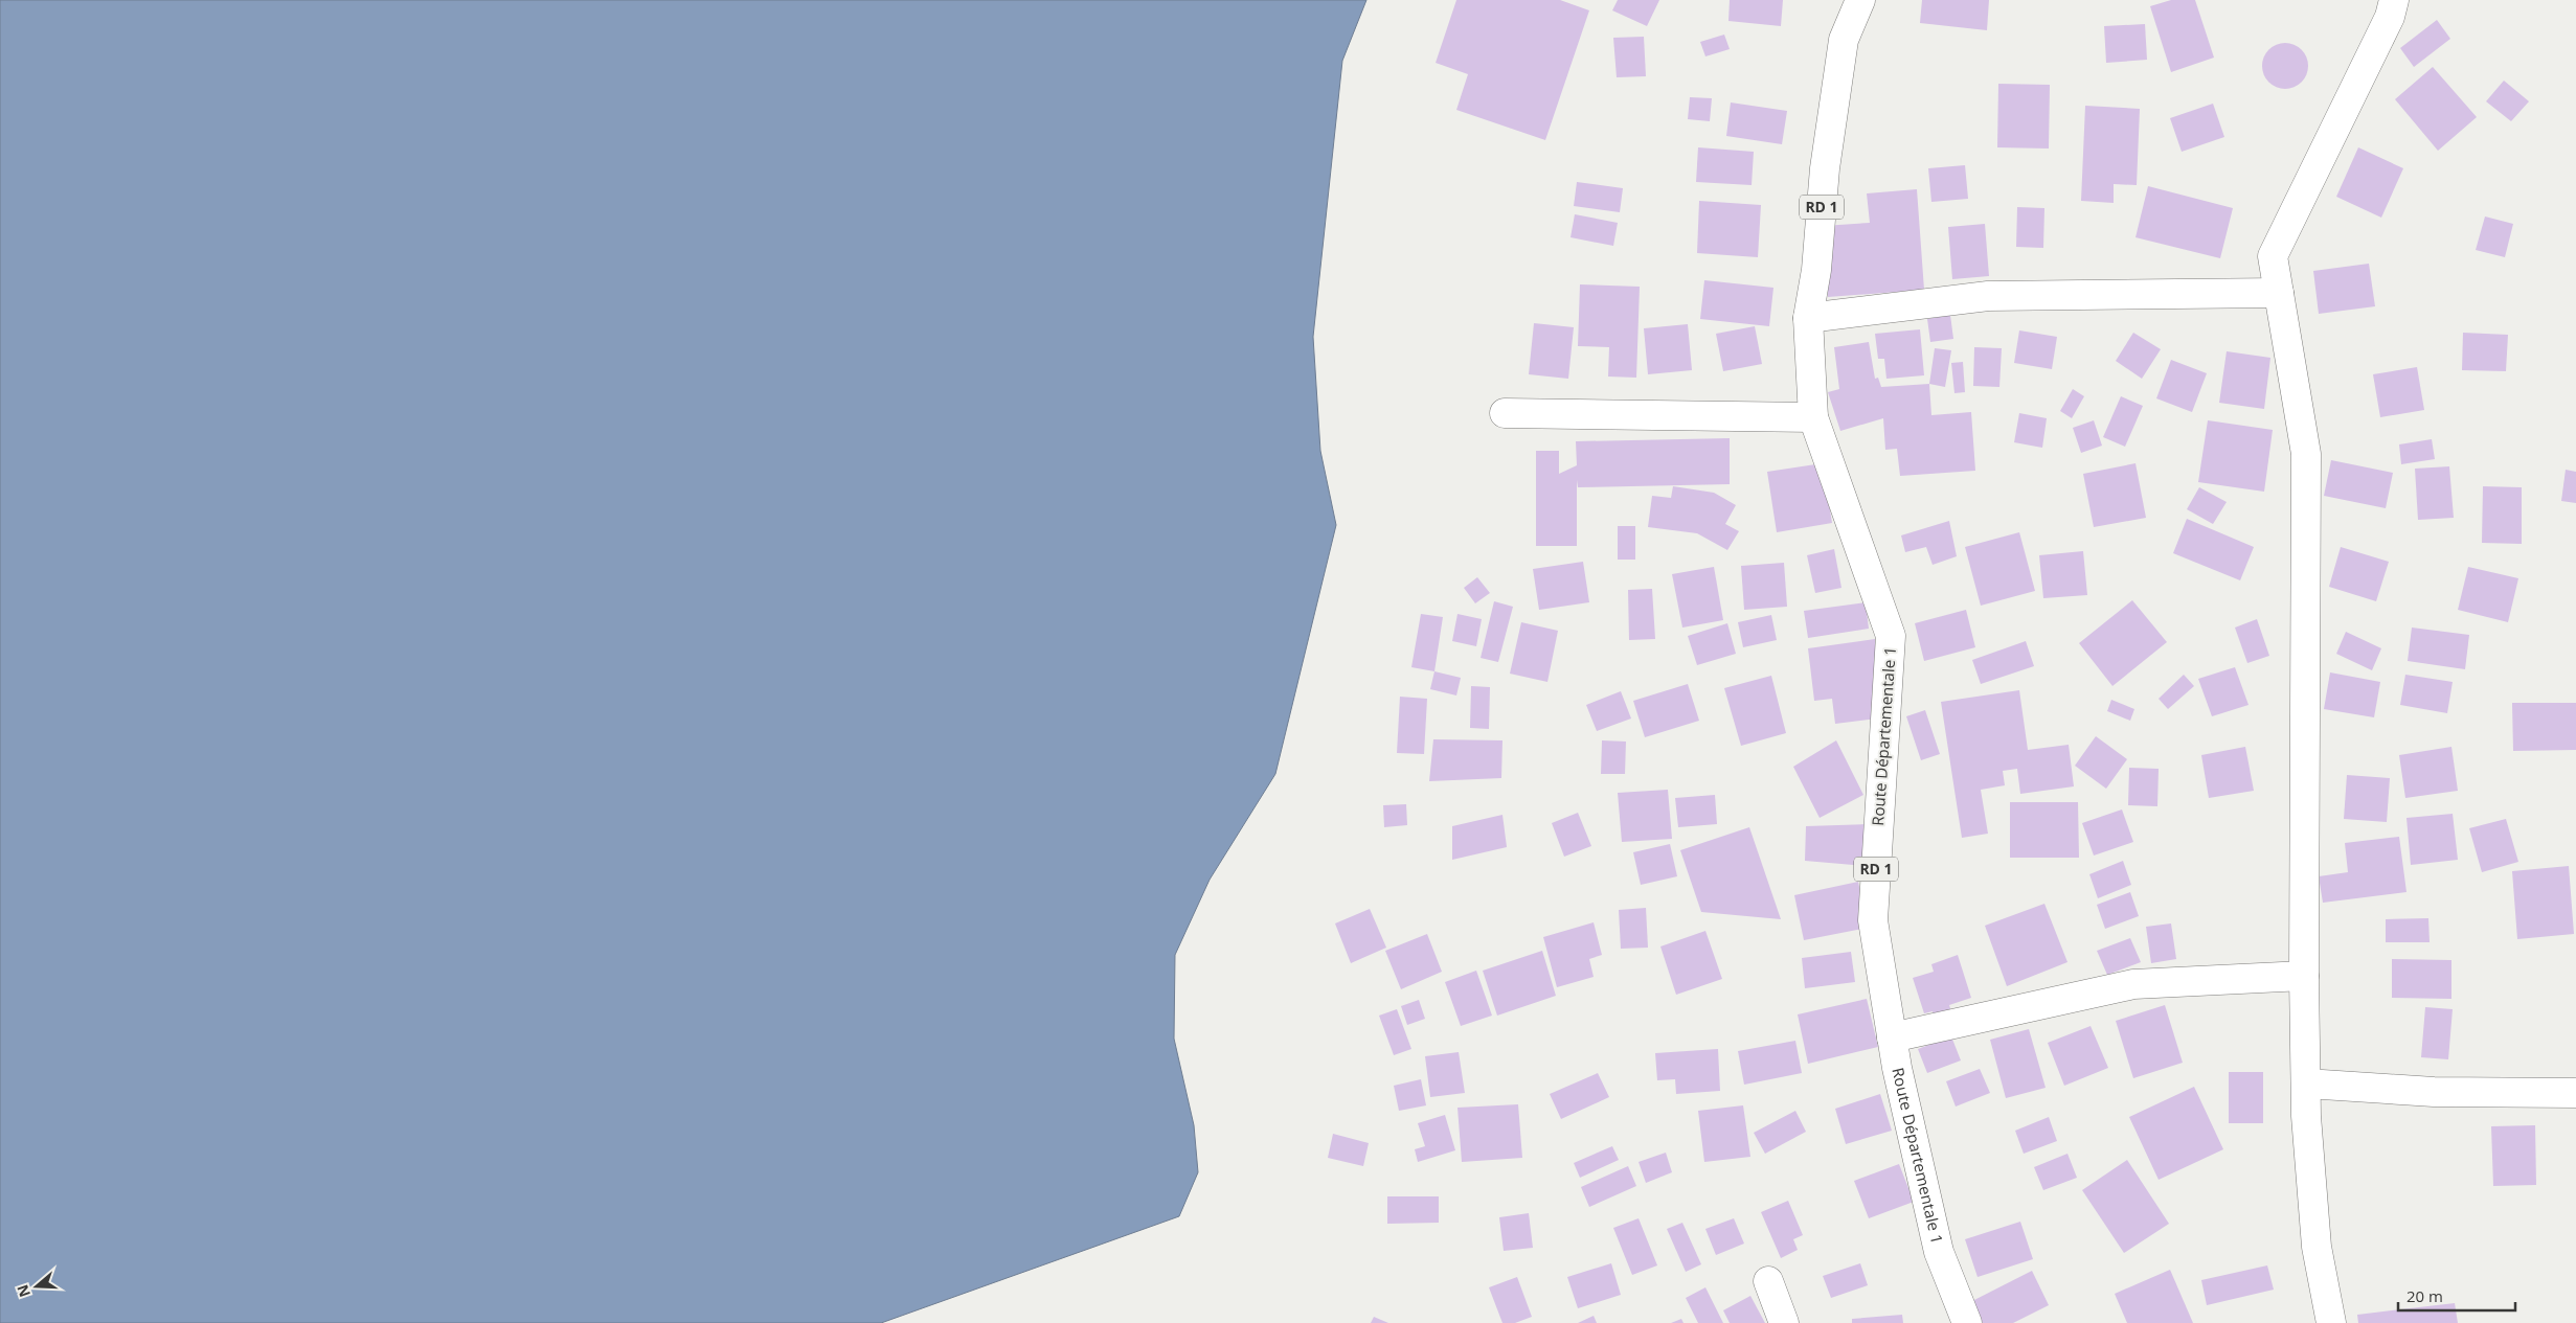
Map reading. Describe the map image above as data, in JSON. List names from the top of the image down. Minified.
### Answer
{"streets":{"street":["RD 1","Route Départementale 1"]},"scale_bar":"20 m","north":"left"}
